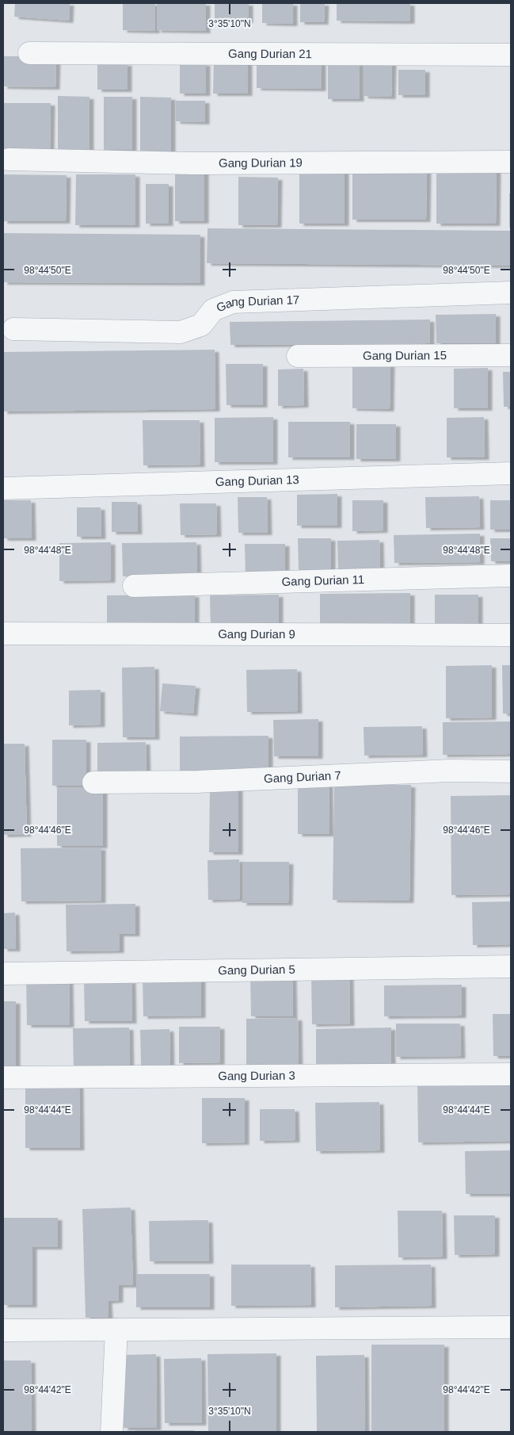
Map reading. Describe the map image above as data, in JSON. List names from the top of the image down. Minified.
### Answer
{"streets":{"street":["Gang Durian 21","Gang Durian 19","Gang Durian 17","Gang Durian 15","Gang Durian 13","Gang Durian 11","Gang Durian 9","Gang Durian 7","Gang Durian 5","Gang Durian 3"]},"coordinates":["3°35'10\"N","98°44'50\"E","98°44'48\"E","98°44'46\"E","98°44'44\"E","98°44'42\"E"]}
